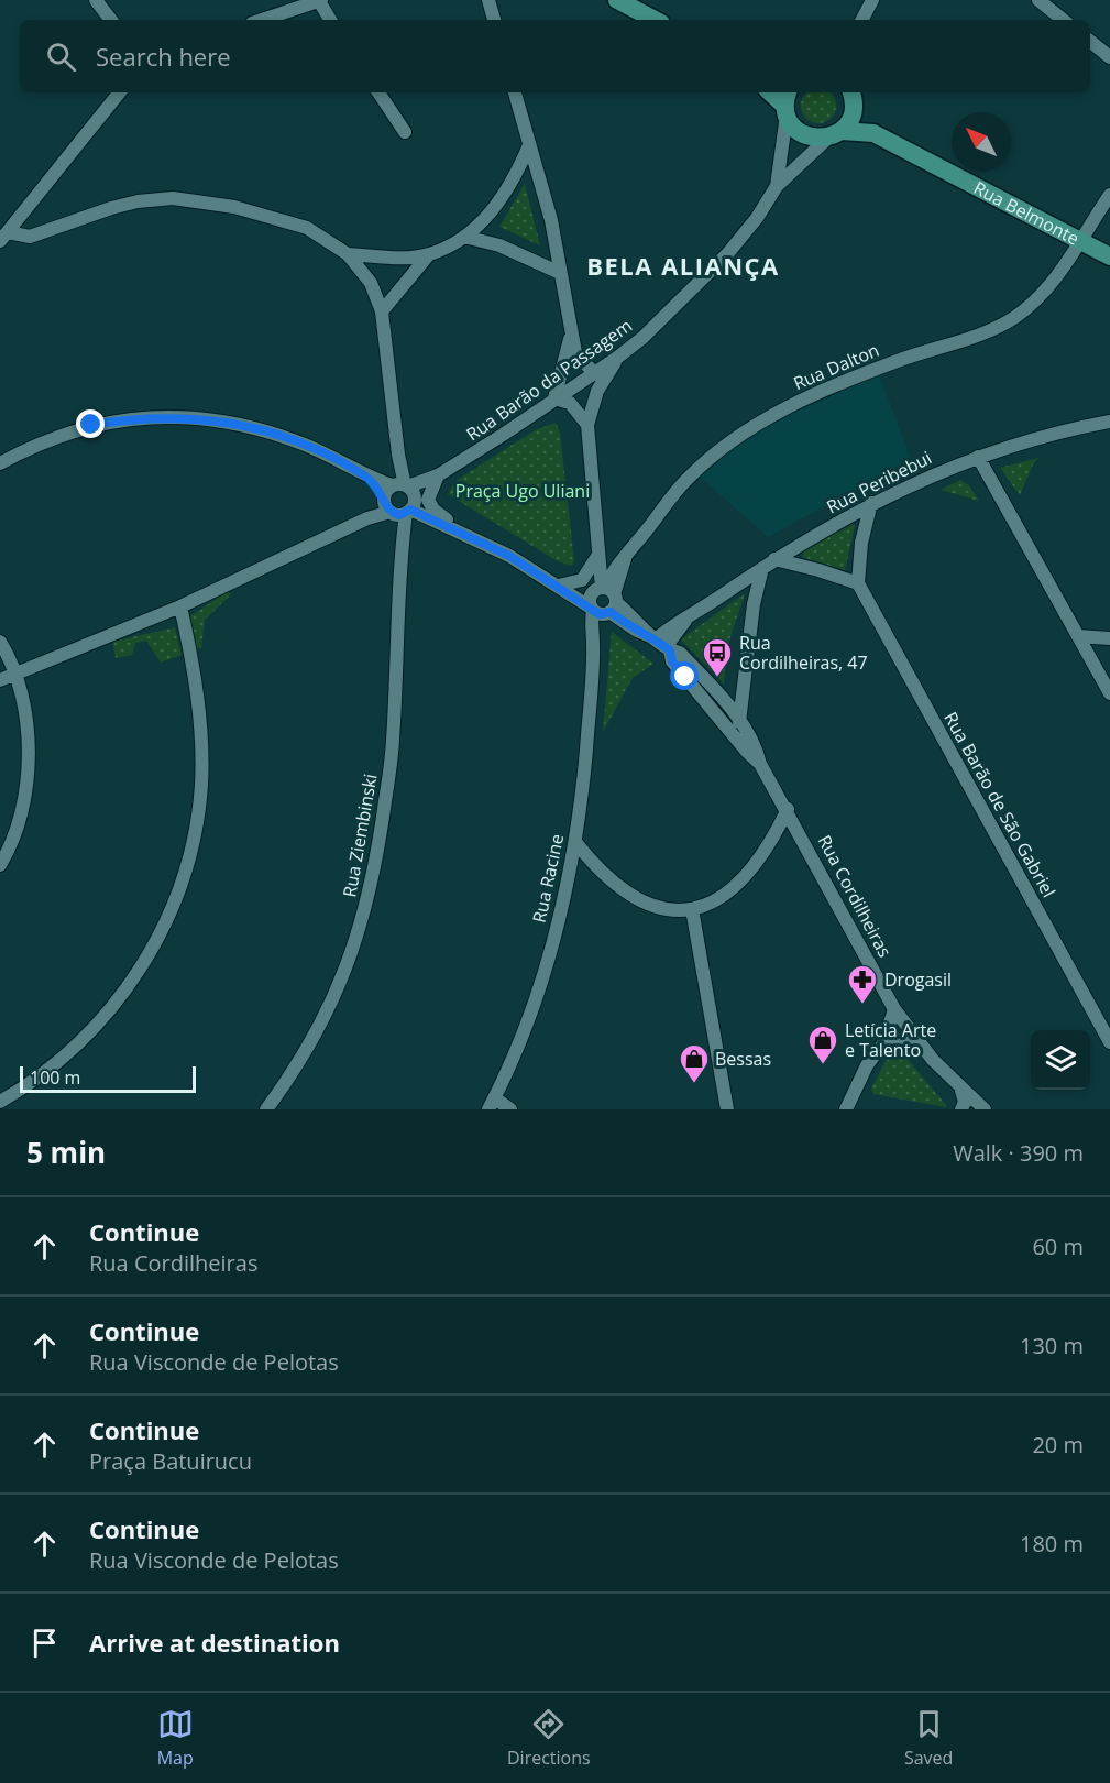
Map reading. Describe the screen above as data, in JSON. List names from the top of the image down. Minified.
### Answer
{"streets":{"main road":["Rua Belmonte"],"street":["Rua Dalton","Rua Barão da Passagem","Rua Peribebui","Rua Barão de São Gabriel","Rua Ziembinski","Rua Racine","Rua Cordilheiras"]},"crossings":[["Rua Belmonte","Rua Dalton"],["Rua Belmonte","Rua Barão da Passagem"],["Rua Dalton","Rua Racine"],["Rua Dalton","Rua Cordilheiras"],["Rua Barão da Passagem","Rua Ziembinski"],["Rua Barão da Passagem","Rua Racine"],["Rua Peribebui","Rua Cordilheiras"],["Rua Racine","Rua Cordilheiras"]],"districts":["BELA ALIANÇA"],"parks":["Praça Ugo Uliani"],"places":{"bus stop":["Rua Cordilheiras, 47"],"pharmacy":["Drogasil"],"shop":["Letícia Arte e Talento","Bessas"]},"scale_bar":"100 m","north":"top left","page":{"search":"Search here","scale":"100 m","heading":["5 min","Walk · 390 m"],"list":[["Continue","Rua Cordilheiras","60 m"],["Continue","Rua Visconde de Pelotas","130 m"],["Continue","Praça Batuirucu","20 m"],["Continue","Rua Visconde de Pelotas","180 m"],"Arrive at destination"],"nav":["Map","Directions","Saved"]}}
